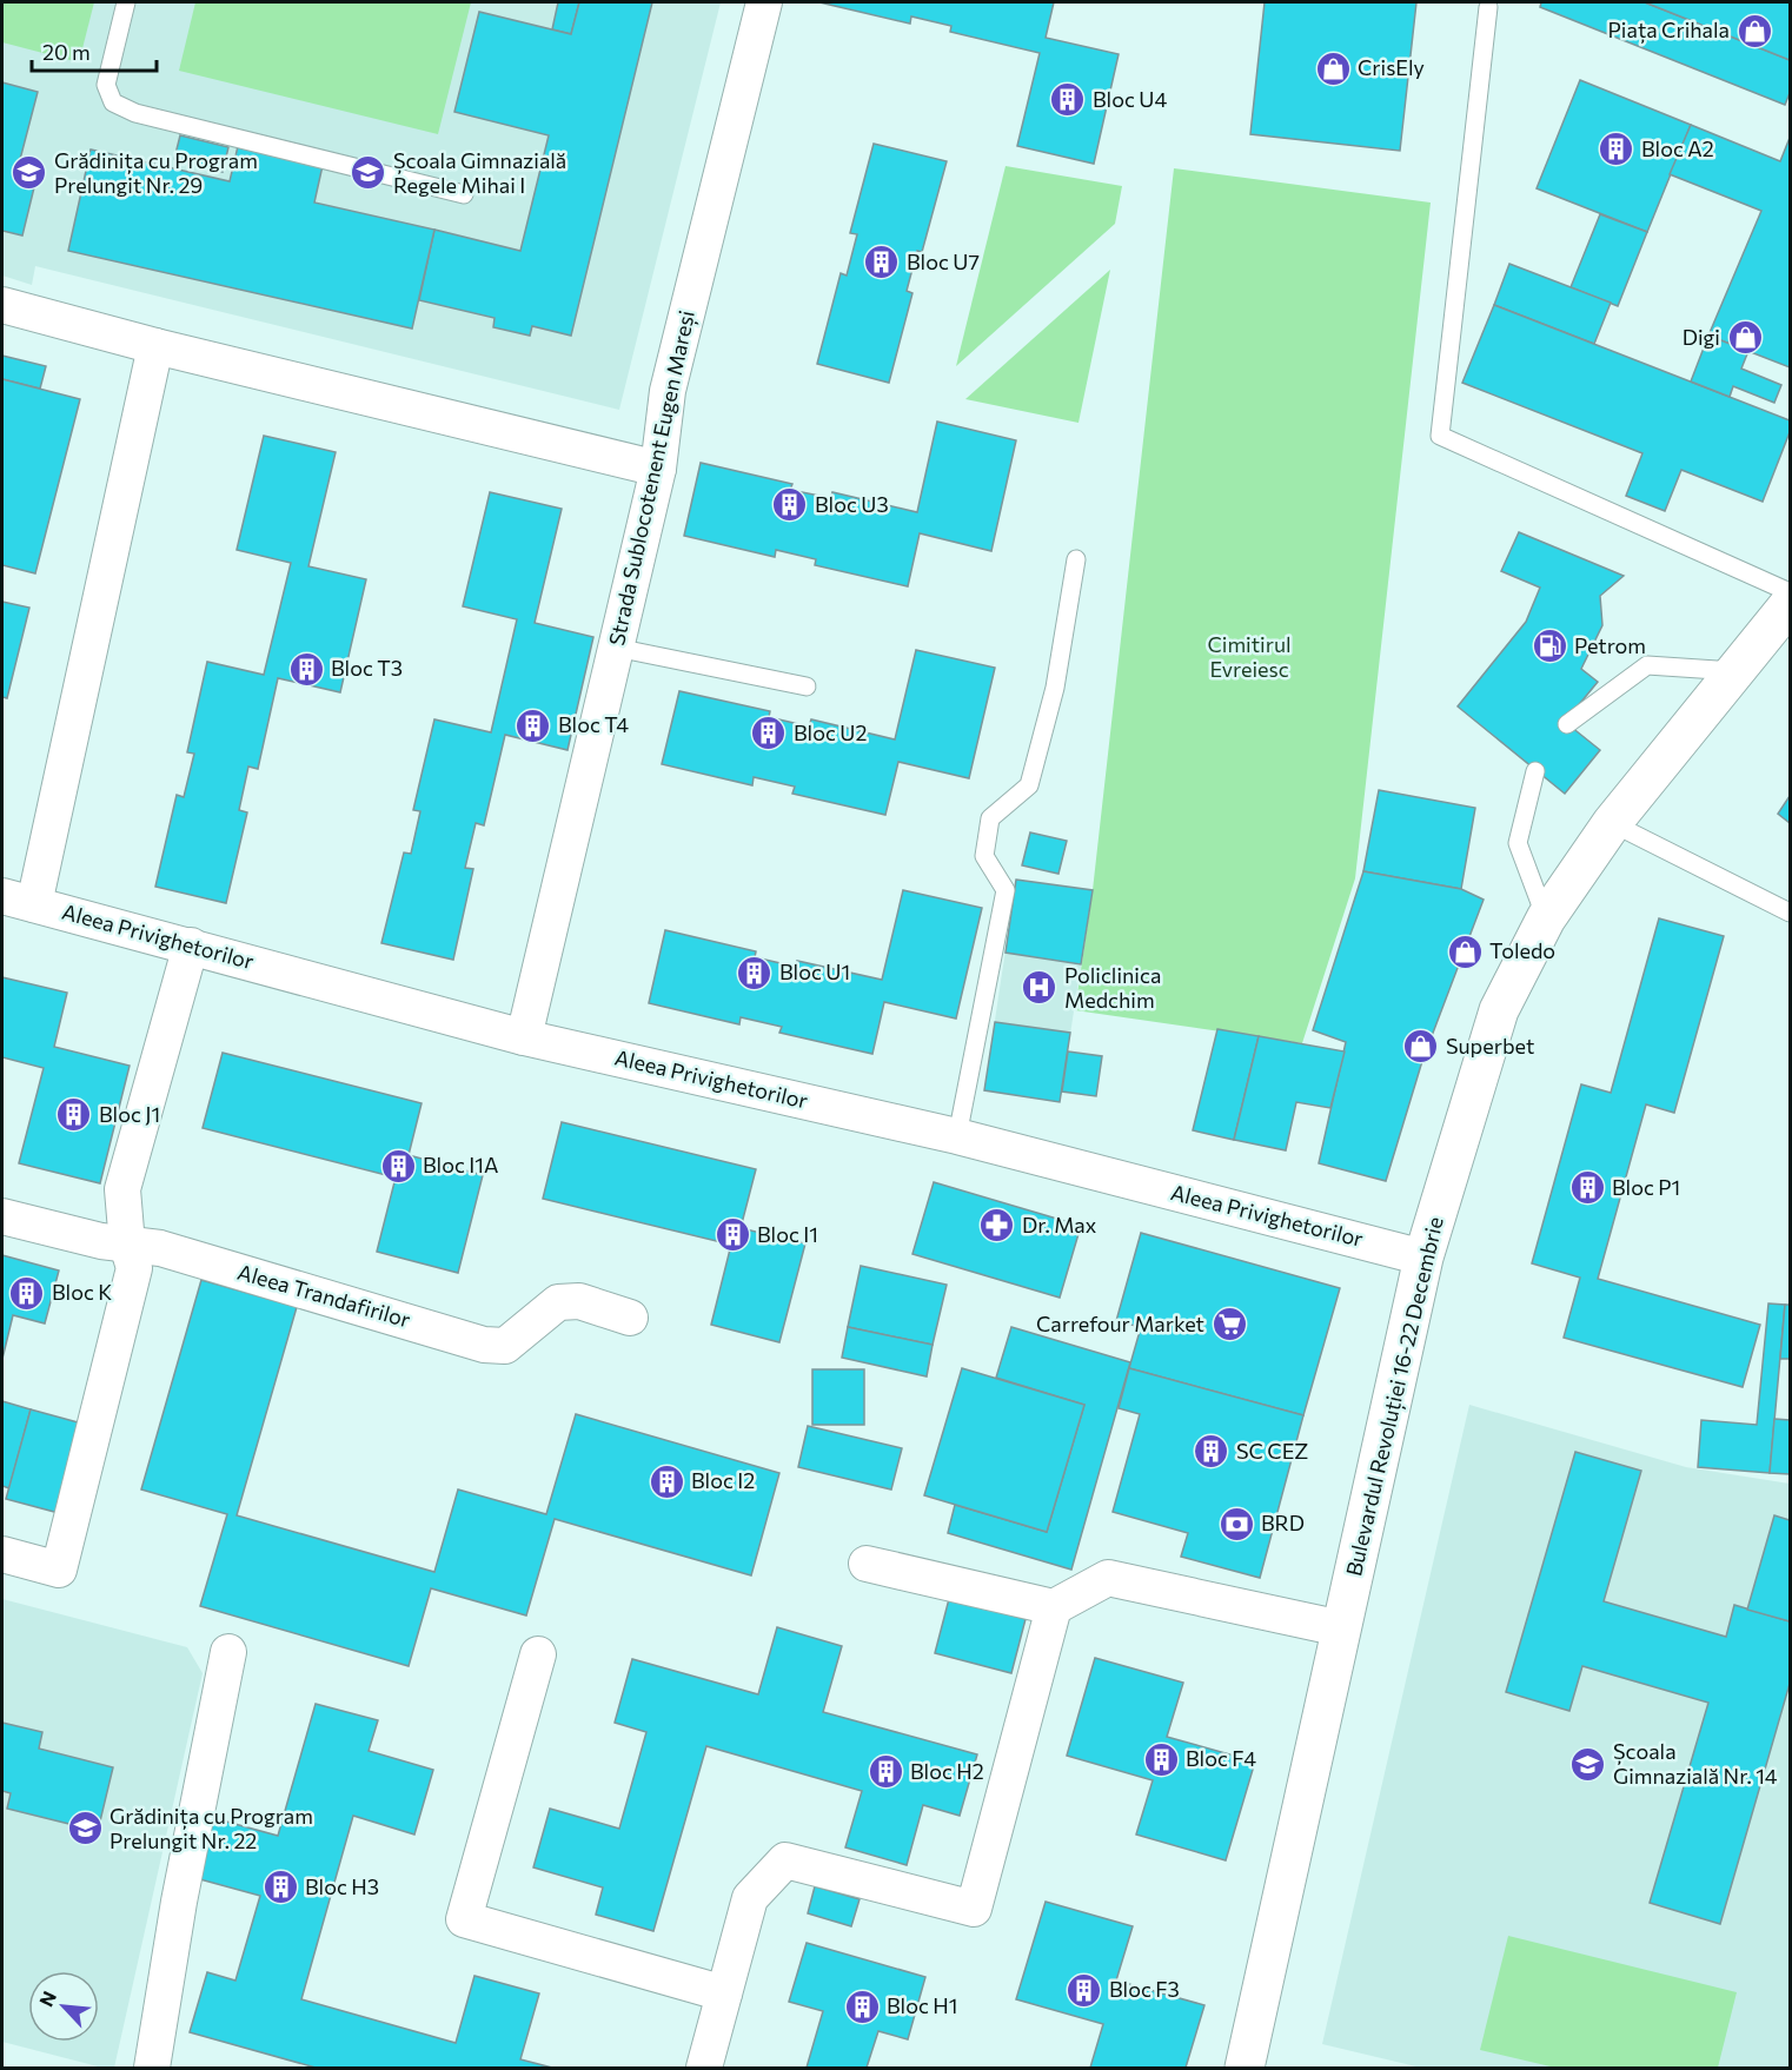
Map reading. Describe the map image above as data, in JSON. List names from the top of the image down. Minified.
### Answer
{"streets":{"street":["Strada Sublocotenent Eugen Mareși","Aleea Privighetorilor","Aleea Trandafirilor","Bulevardul Revoluției 16-22 Decembrie"]},"crossings":[["Strada Sublocotenent Eugen Mareși","Aleea Privighetorilor"],["Aleea Privighetorilor","Bulevardul Revoluției 16-22 Decembrie"]],"parks":["Cimitirul Evreiesc"],"places":{"shop":["Piața Crihala","CrisEly","Digi","Toledo","Superbet"],"building":["Bloc U4","Bloc A2","Bloc U7","Bloc U3","Bloc T3","Bloc T4","Bloc U2","Bloc U1","Bloc J1","Bloc I1A","Bloc P1","Bloc I1","Bloc K","SC CEZ","Bloc I2","Bloc F4","Bloc H2","Bloc H3","Bloc F3","Bloc H1"],"school or university":["Grădinița cu Program Prelungit Nr. 29","Școala Gimnazială Regele Mihai I","Școala Gimnazială Nr. 14","Grădinița cu Program Prelungit Nr. 22"],"fuel station":["Petrom"],"hospital":["Policlinica Medchim"],"pharmacy":["Dr. Max"],"supermarket":["Carrefour Market"],"bank":["BRD"]},"scale_bar":"20 m","north":"top left"}
